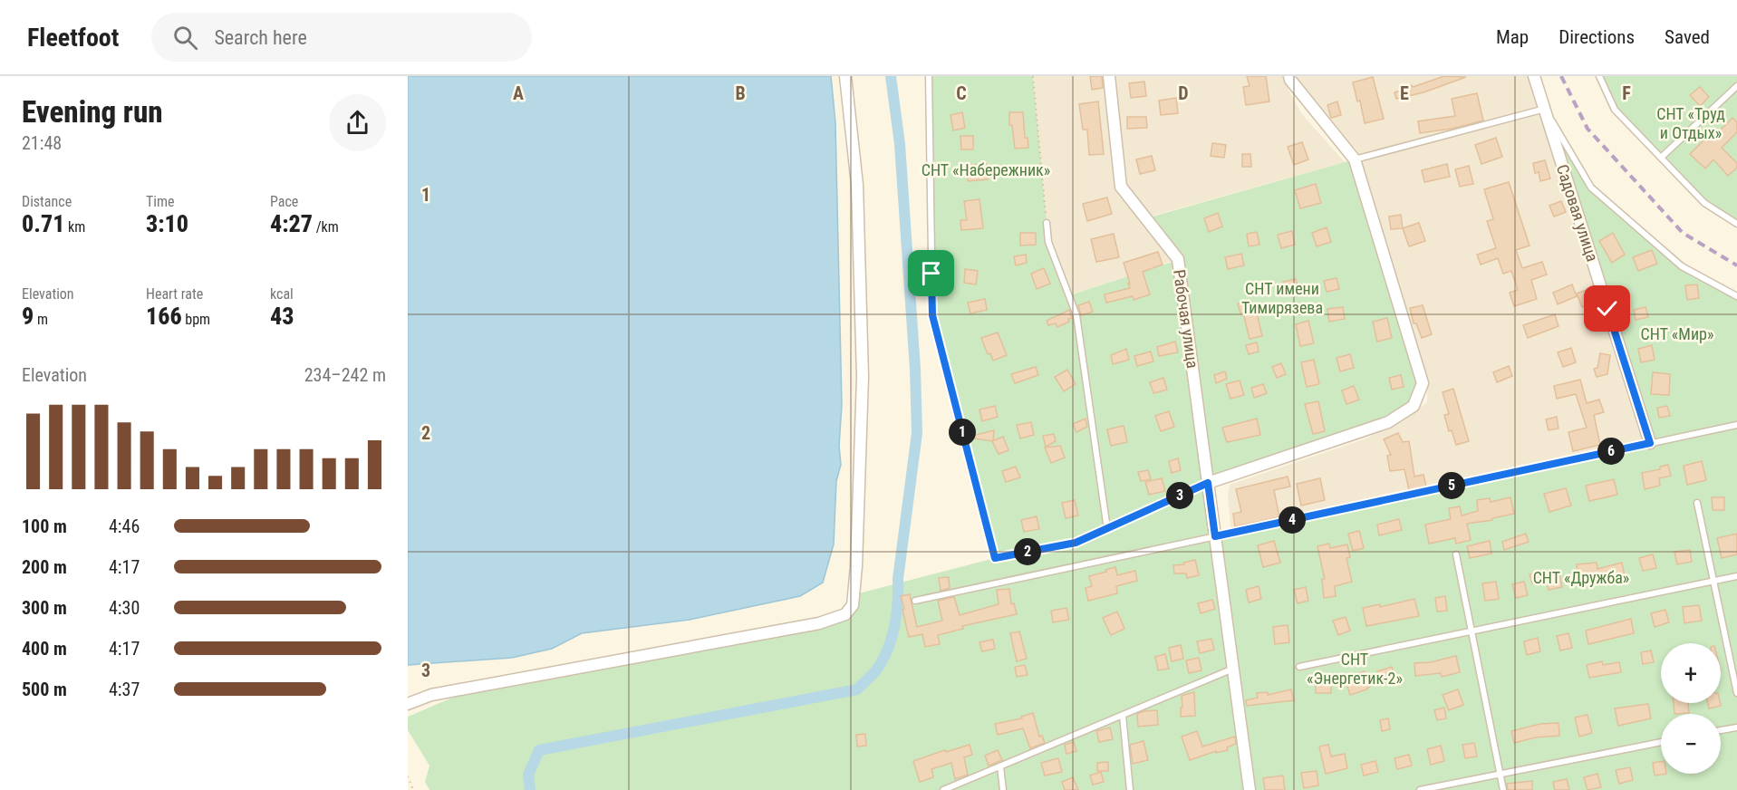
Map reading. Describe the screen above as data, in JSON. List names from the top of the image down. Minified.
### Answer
{"streets":{"street":["Садовая улица","Рабочая улица"]},"parks":["СНТ «Труд и Отдых»","СНТ «Набережник»","СНТ имени Тимирязева","СНТ «Мир»","СНТ «Дружба»","СНТ «Энергетик-2»"],"page":{"header":"Fleetfoot","search":"Search here","nav":["Map","Directions","Saved"],"heading":["Evening run","21:48"],"stats":[["Distance","0.71 km"],["Time","3:10"],["Pace","4:27 /km"],["Elevation","9 m"],["Heart rate","166 bpm"],["kcal","43"]],"chart":["Elevation","234–242 m"],"pins":["1","6","5","3","4","2"],"list":[{"name":"100 m","note":"4:46"},{"name":"200 m","note":"4:17"},{"name":"300 m","note":"4:30"},{"name":"400 m","note":"4:17"},{"name":"500 m","note":"4:37"}],"map_buttons":["+","−"]},"grid":{"columns":["A","B","C","D","E","F"],"rows":["1","2","3"]}}
